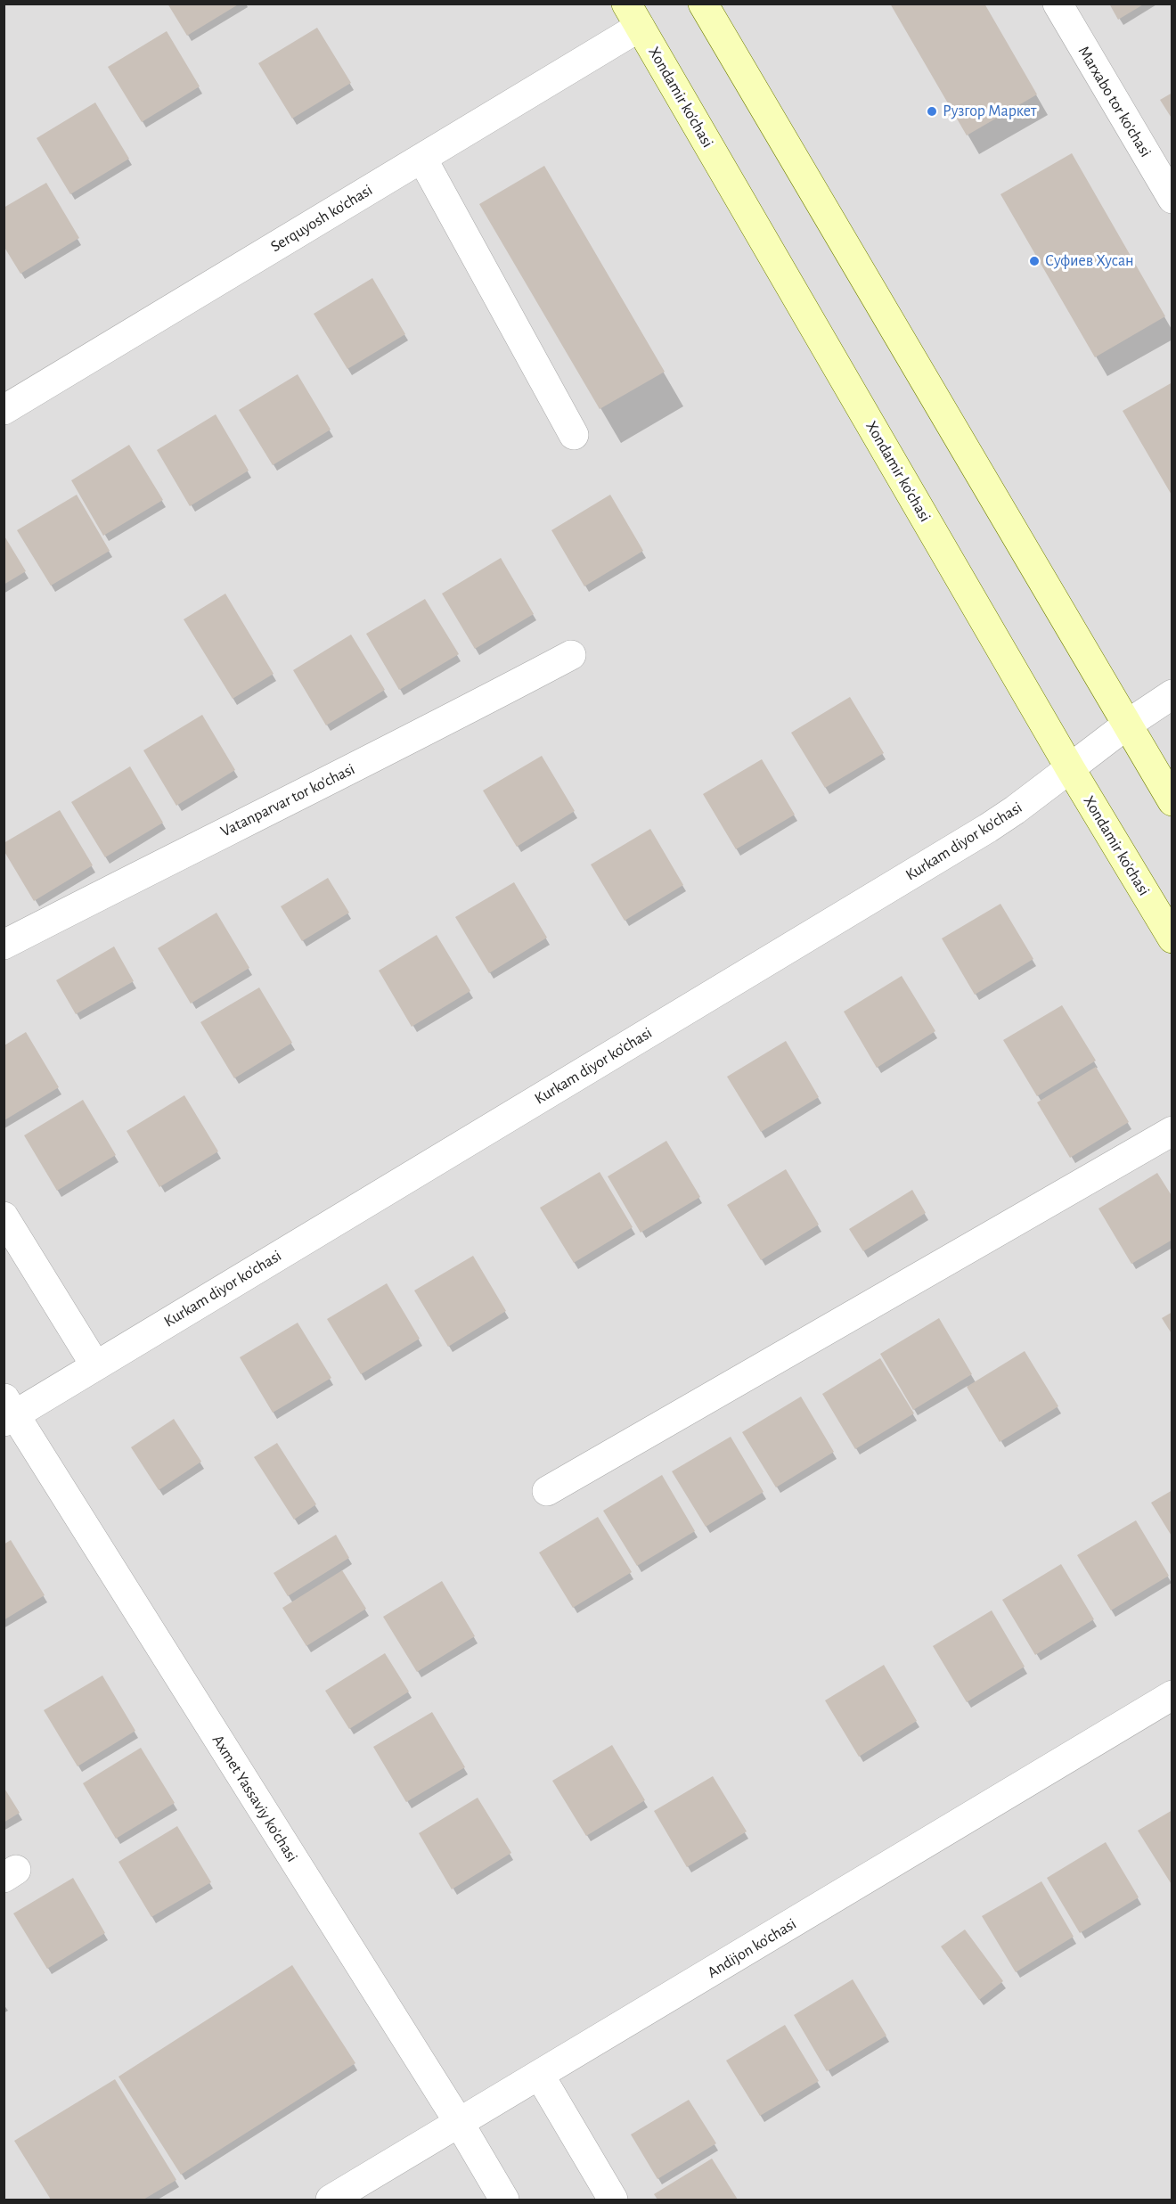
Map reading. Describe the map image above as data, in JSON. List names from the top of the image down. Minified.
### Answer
{"streets":{"main road":["Xondamir ko'chasi"],"street":["Marxabo tor ko'chasi","Serquyosh ko'chasi","Vatanparvar tor ko'chasi","Kurkam diyor ko'chasi","Axmet Yassaviy ko'chasi","Andijon ko'chasi"]},"crossings":[["Xondamir ko'chasi","Serquyosh ko'chasi"],["Xondamir ko'chasi","Kurkam diyor ko'chasi"],["Kurkam diyor ko'chasi","Axmet Yassaviy ko'chasi"],["Axmet Yassaviy ko'chasi","Andijon ko'chasi"]],"places":["Рузгор Маркет","Суфиев Хусан"]}
